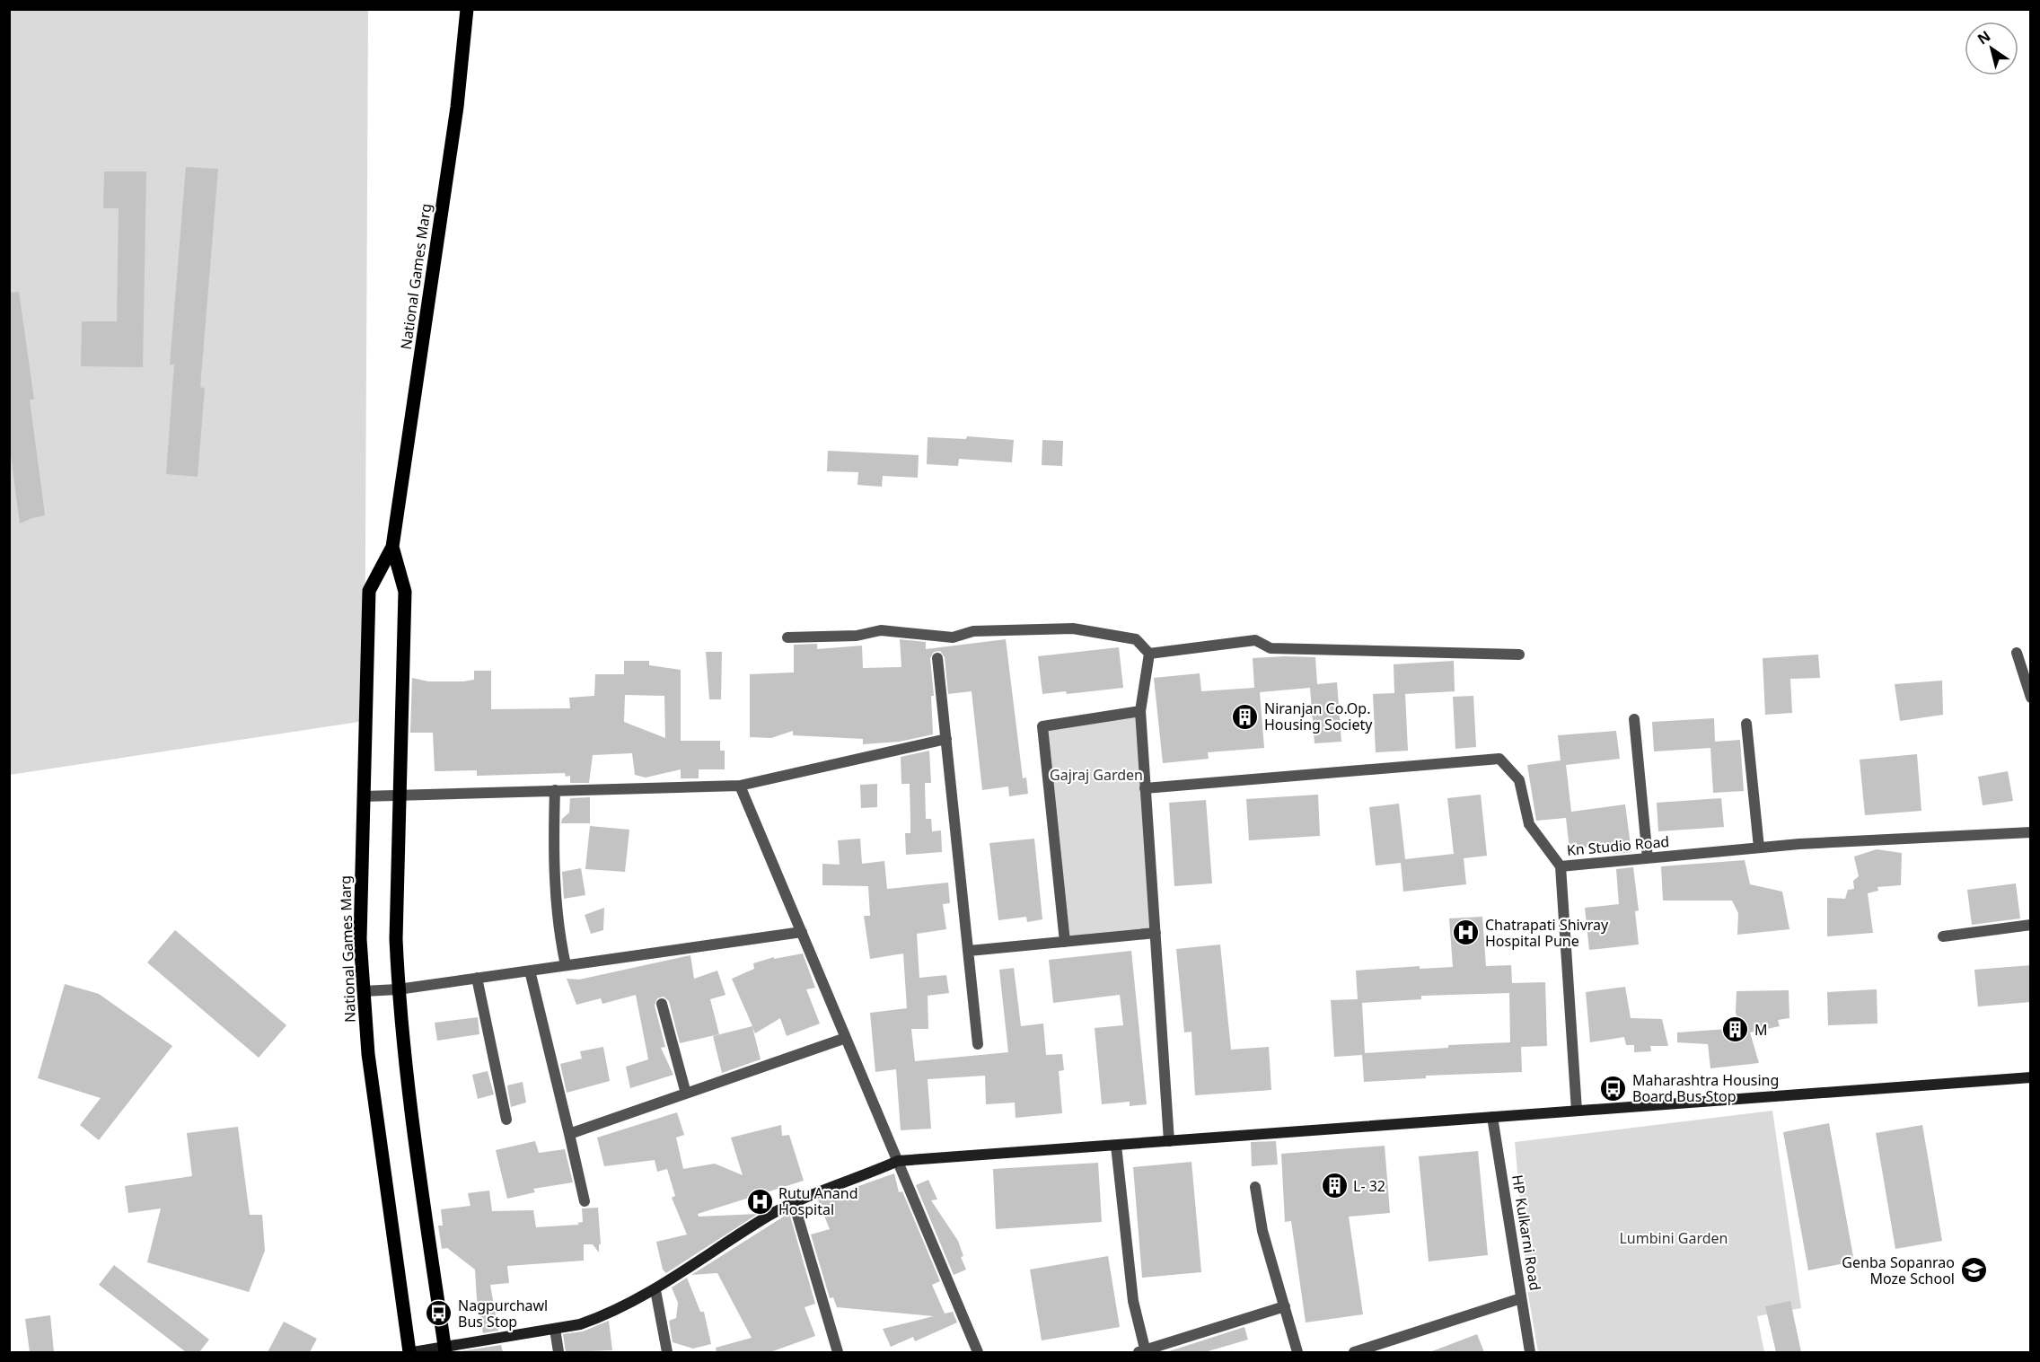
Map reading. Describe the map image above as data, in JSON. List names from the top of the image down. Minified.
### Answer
{"streets":{"main road":["National Games Marg"],"street":["Kn Studio Road","HP Kulkarni Road"]},"parks":["Gajraj Garden","Lumbini Garden"],"places":{"building":["Niranjan Co.Op. Housing Society","M","L- 32"],"hospital":["Chatrapati Shivray Hospital Pune","Rutu Anand Hospital"],"bus stop":["Maharashtra Housing Board Bus Stop","Nagpurchawl Bus Stop"],"school or university":["Genba Sopanrao Moze School"]},"north":"top left"}
